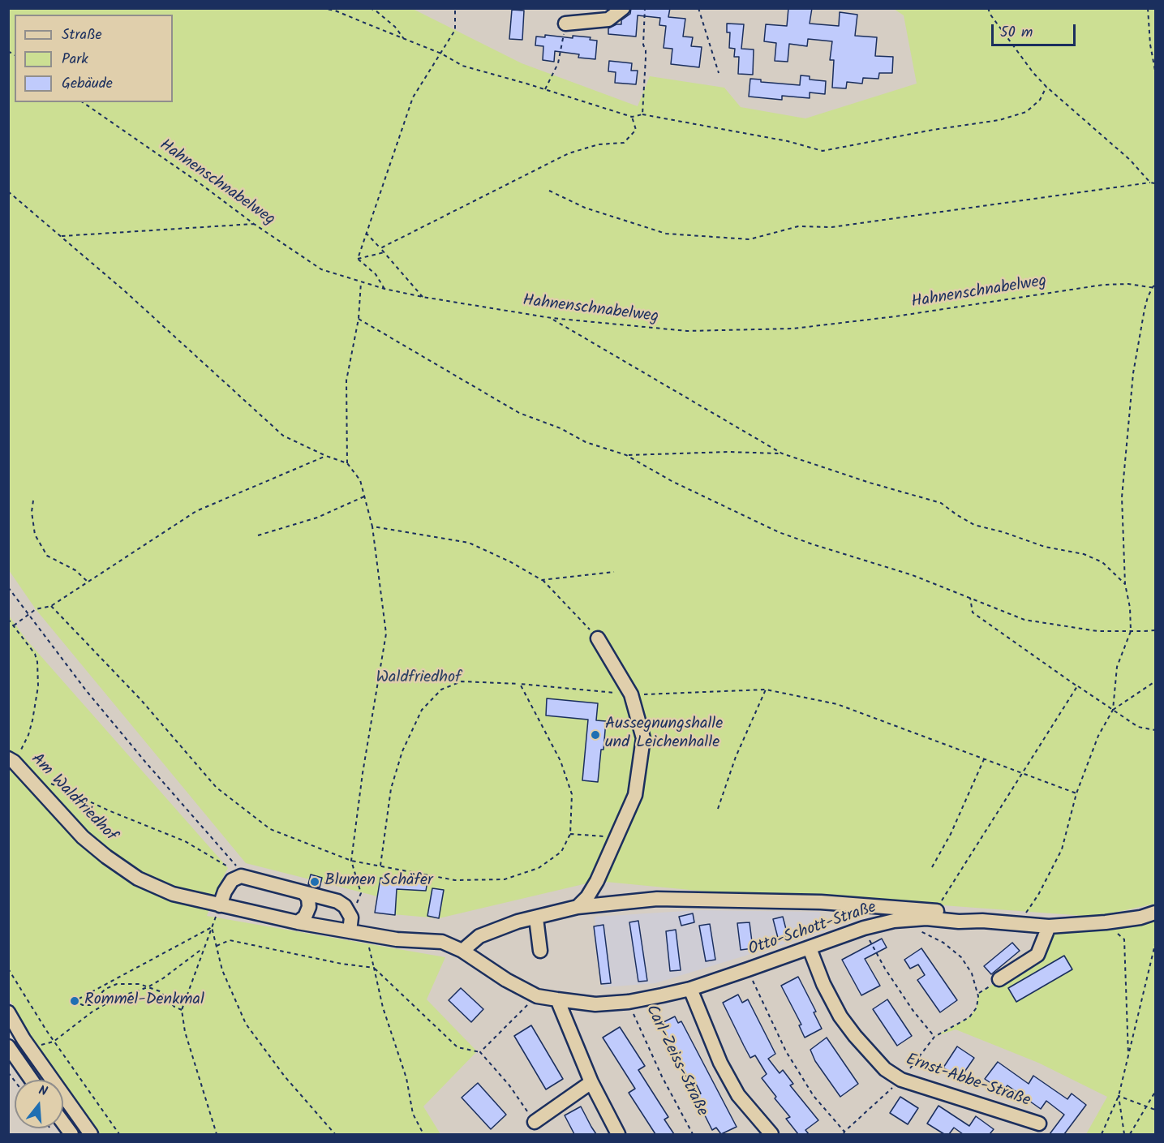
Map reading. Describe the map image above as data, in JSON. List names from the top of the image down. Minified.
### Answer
{"streets":{"street":["Am Waldfriedhof","Otto-Schott-Straße","Ernst-Abbe-Straße"],"path":["Hahnenschnabelweg","Carl-Zeiss-Straße"]},"crossings":[["Otto-Schott-Straße","Ernst-Abbe-Straße"]],"parks":["Waldfriedhof"],"places":["Aussegnungshalle und Leichenhalle","Blumen Schäfer","Rommel-Denkmal"],"legend":["Straße","Park","Gebäude"],"scale_bar":"50 m","north":"top"}
